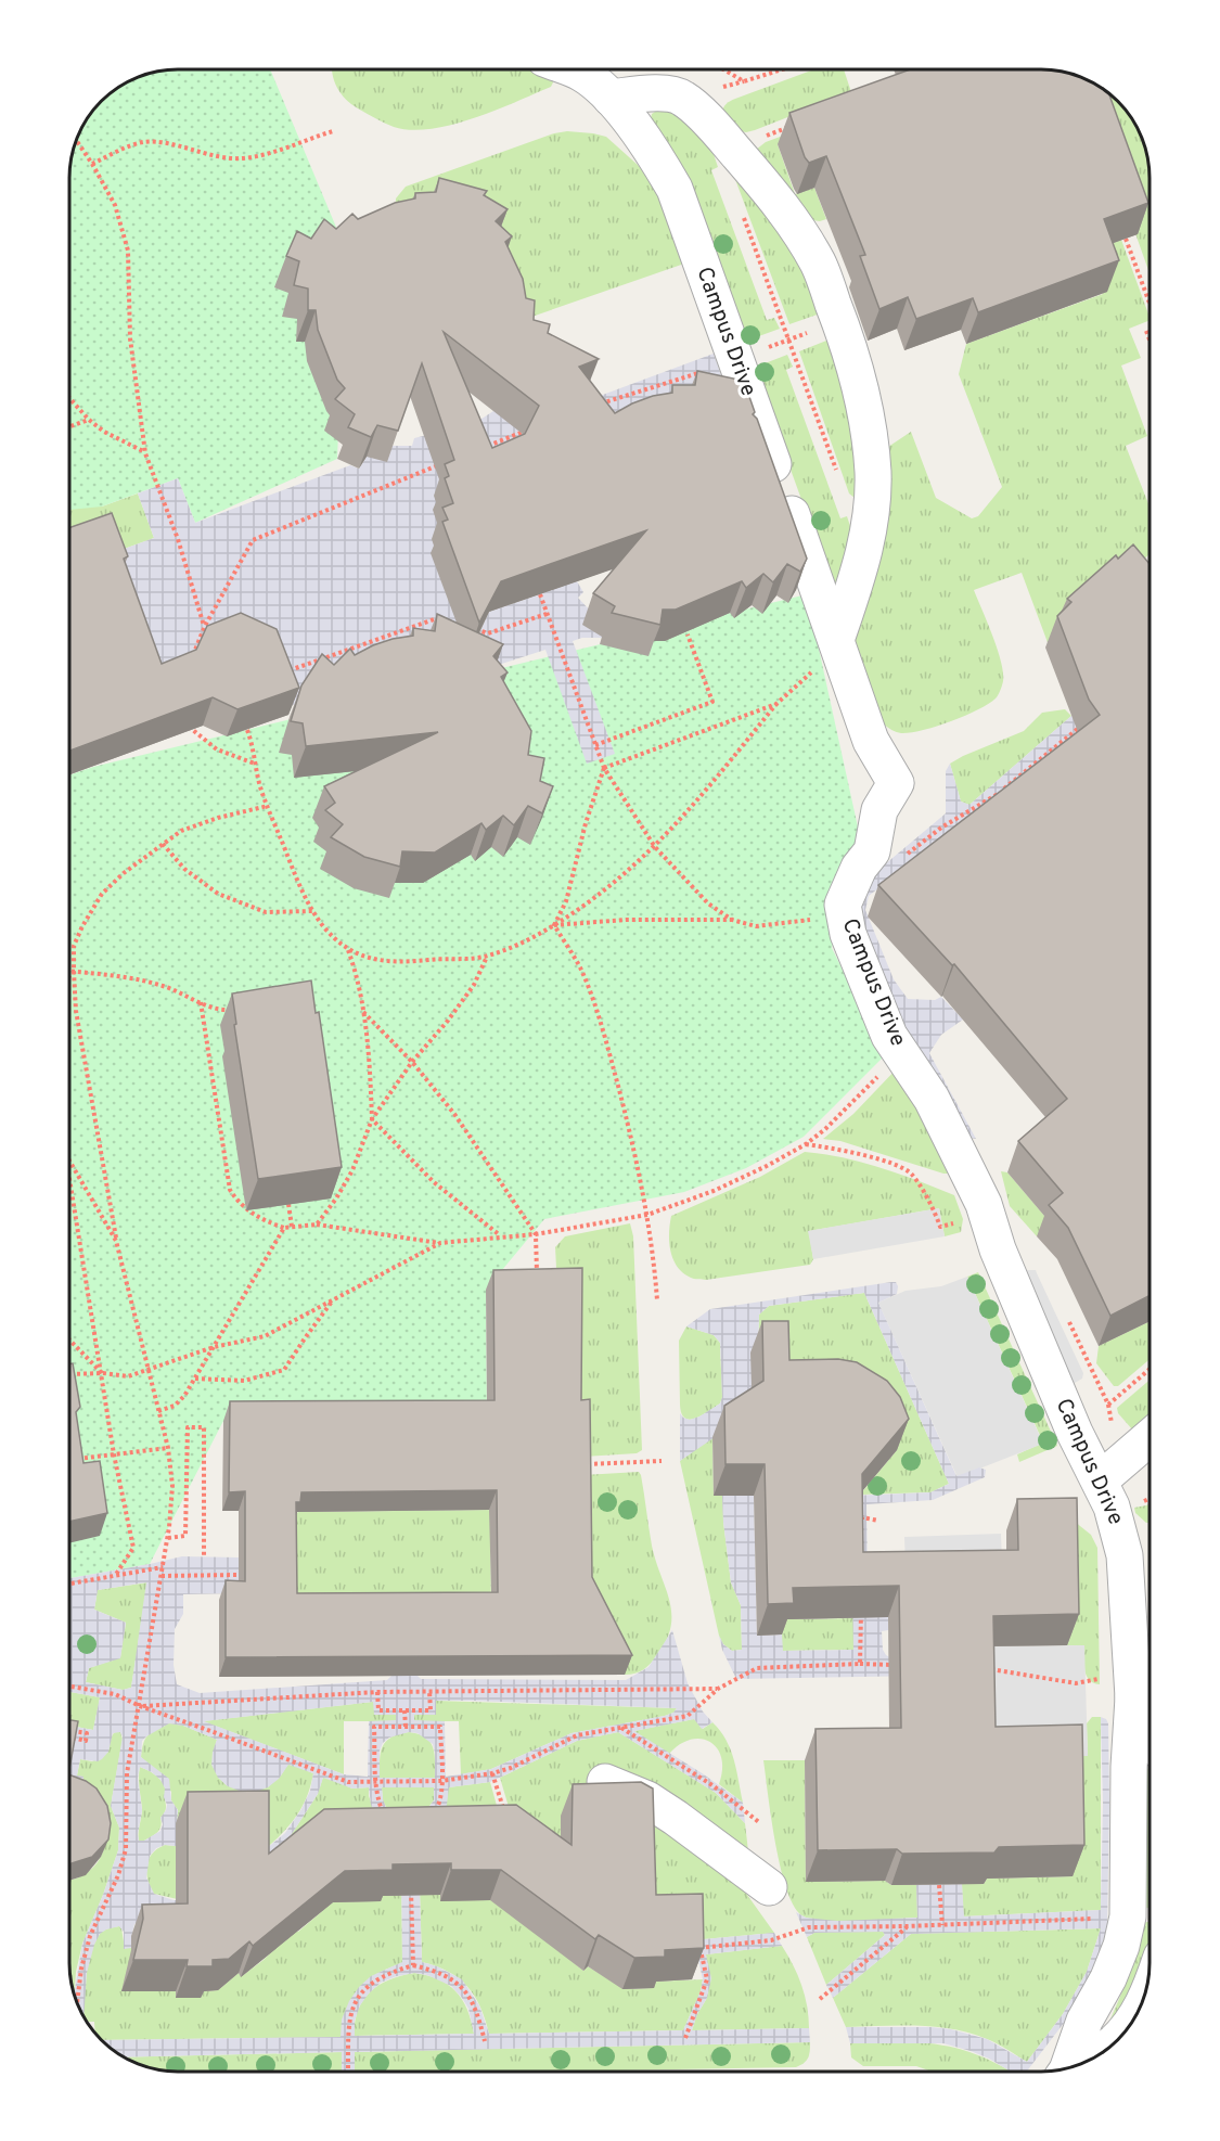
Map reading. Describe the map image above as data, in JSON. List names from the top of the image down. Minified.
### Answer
{"streets":{"lane":["Campus Drive"]}}
